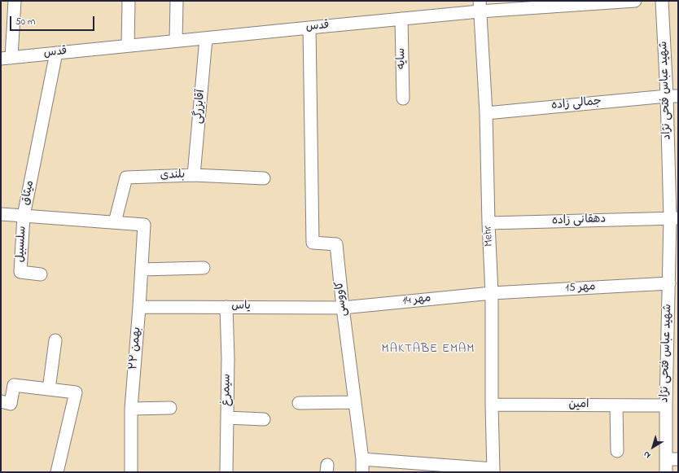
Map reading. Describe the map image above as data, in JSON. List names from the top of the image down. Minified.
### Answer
{"streets":{"street":["قدس","سایه","شهید عباس فتحی نژاد","جمالی زاده","آقابزرگی","بلندی","میثاق","دهقانی زاده","Mehr","سلسبیل","مهر 15","کاووسی","مهر 14","یاس","۲۲ بهمن","سیمرغ","امین"]},"crossings":[["قدس","سایه"],["قدس","آقابزرگی"],["قدس","میثاق"],["قدس","Mehr"],["قدس","کاووسی"],["شهید عباس فتحی نژاد","جمالی زاده"],["شهید عباس فتحی نژاد","دهقانی زاده"],["شهید عباس فتحی نژاد","مهر 15"],["شهید عباس فتحی نژاد","امین"],["جمالی زاده","Mehr"],["آقابزرگی","بلندی"],["بلندی","میثاق"],["میثاق","سلسبیل"],["میثاق","۲۲ بهمن"],["دهقانی زاده","Mehr"],["Mehr","مهر 15"],["Mehr","مهر 14"],["Mehr","امین"],["مهر 15","مهر 14"],["کاووسی","مهر 14"],["کاووسی","یاس"],["مهر 14","یاس"],["یاس","۲۲ بهمن"],["یاس","سیمرغ"]],"districts":["MAKTABE EMAM"],"scale_bar":"50 m","north":"bottom left"}
